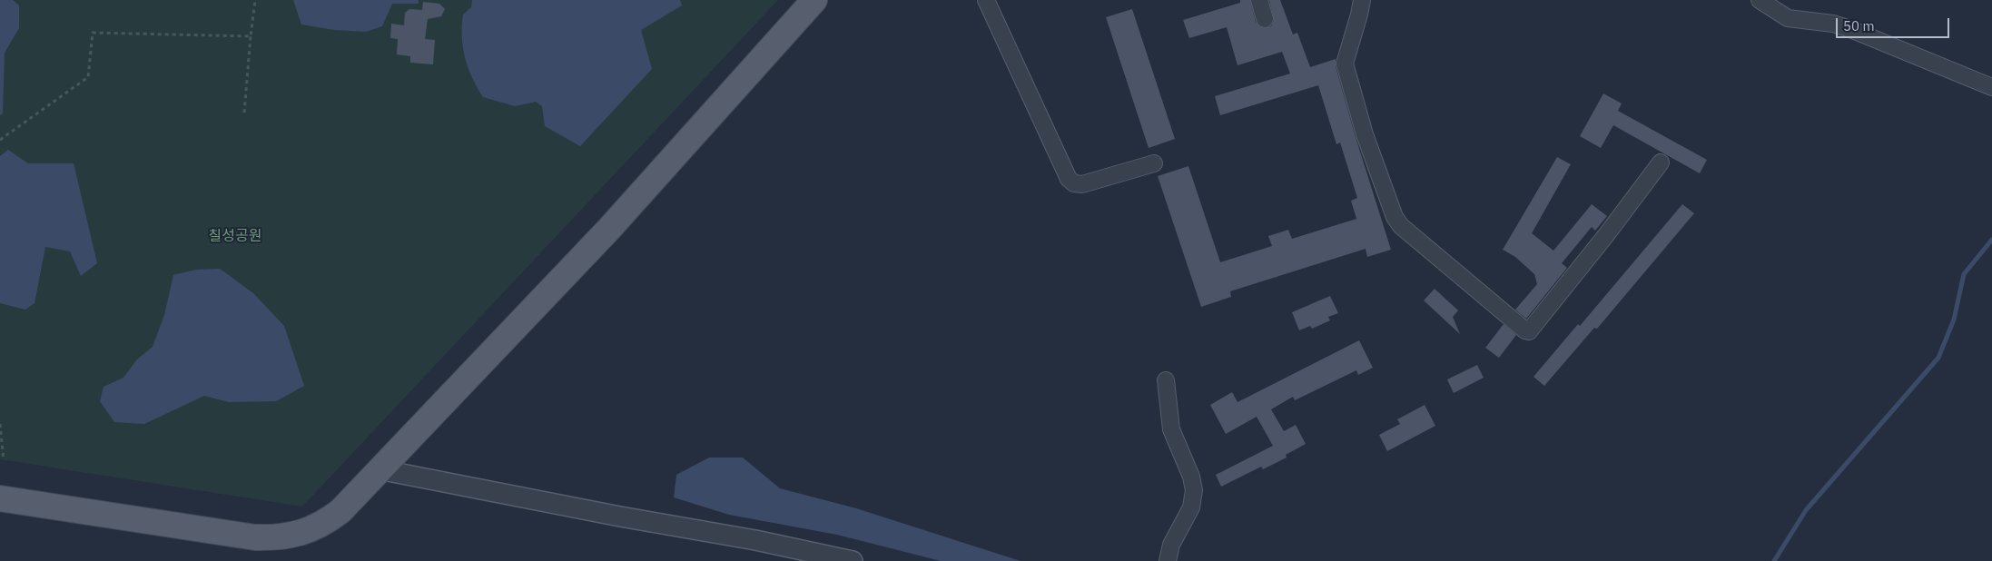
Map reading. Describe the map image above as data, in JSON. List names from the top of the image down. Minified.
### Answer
{"parks":["칠성공원"],"scale_bar":"50 m"}
